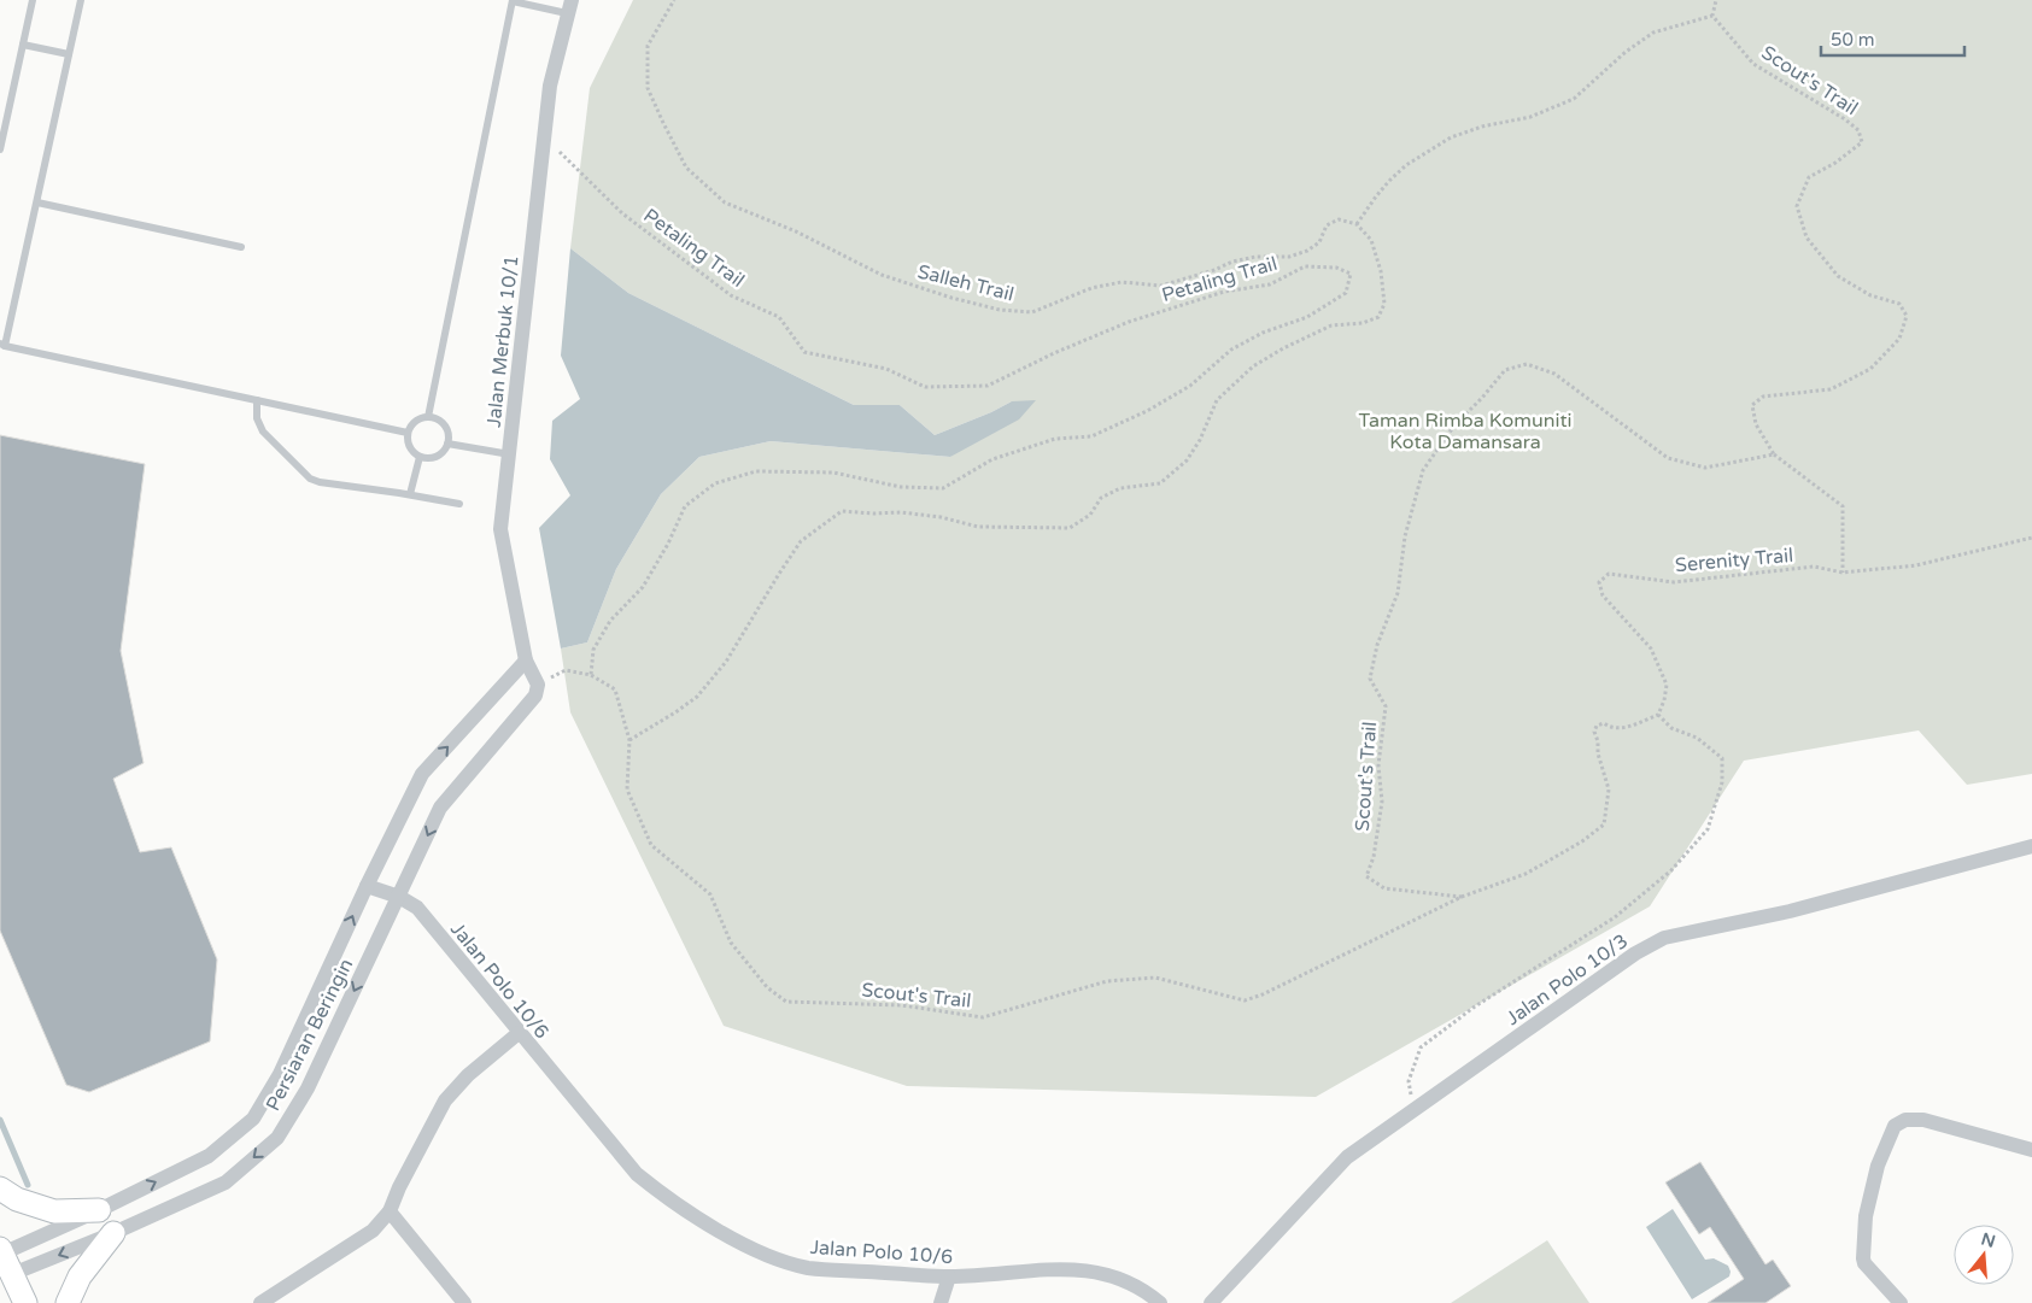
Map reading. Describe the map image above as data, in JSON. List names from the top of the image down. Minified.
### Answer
{"streets":{"street":["Jalan Merbuk 10/1","Jalan Polo 10/3","Jalan Polo 10/6","Persiaran Beringin"],"path":["Scout's Trail","Petaling Trail","Salleh Trail","Serenity Trail"]},"crossings":[["Scout's Trail","Petaling Trail"],["Scout's Trail","Jalan Merbuk 10/1"],["Scout's Trail","Persiaran Beringin"],["Petaling Trail","Jalan Merbuk 10/1"],["Jalan Merbuk 10/1","Persiaran Beringin"],["Jalan Polo 10/6","Persiaran Beringin"]],"parks":["Taman Rimba Komuniti Kota Damansara"],"scale_bar":"50 m","north":"top"}
